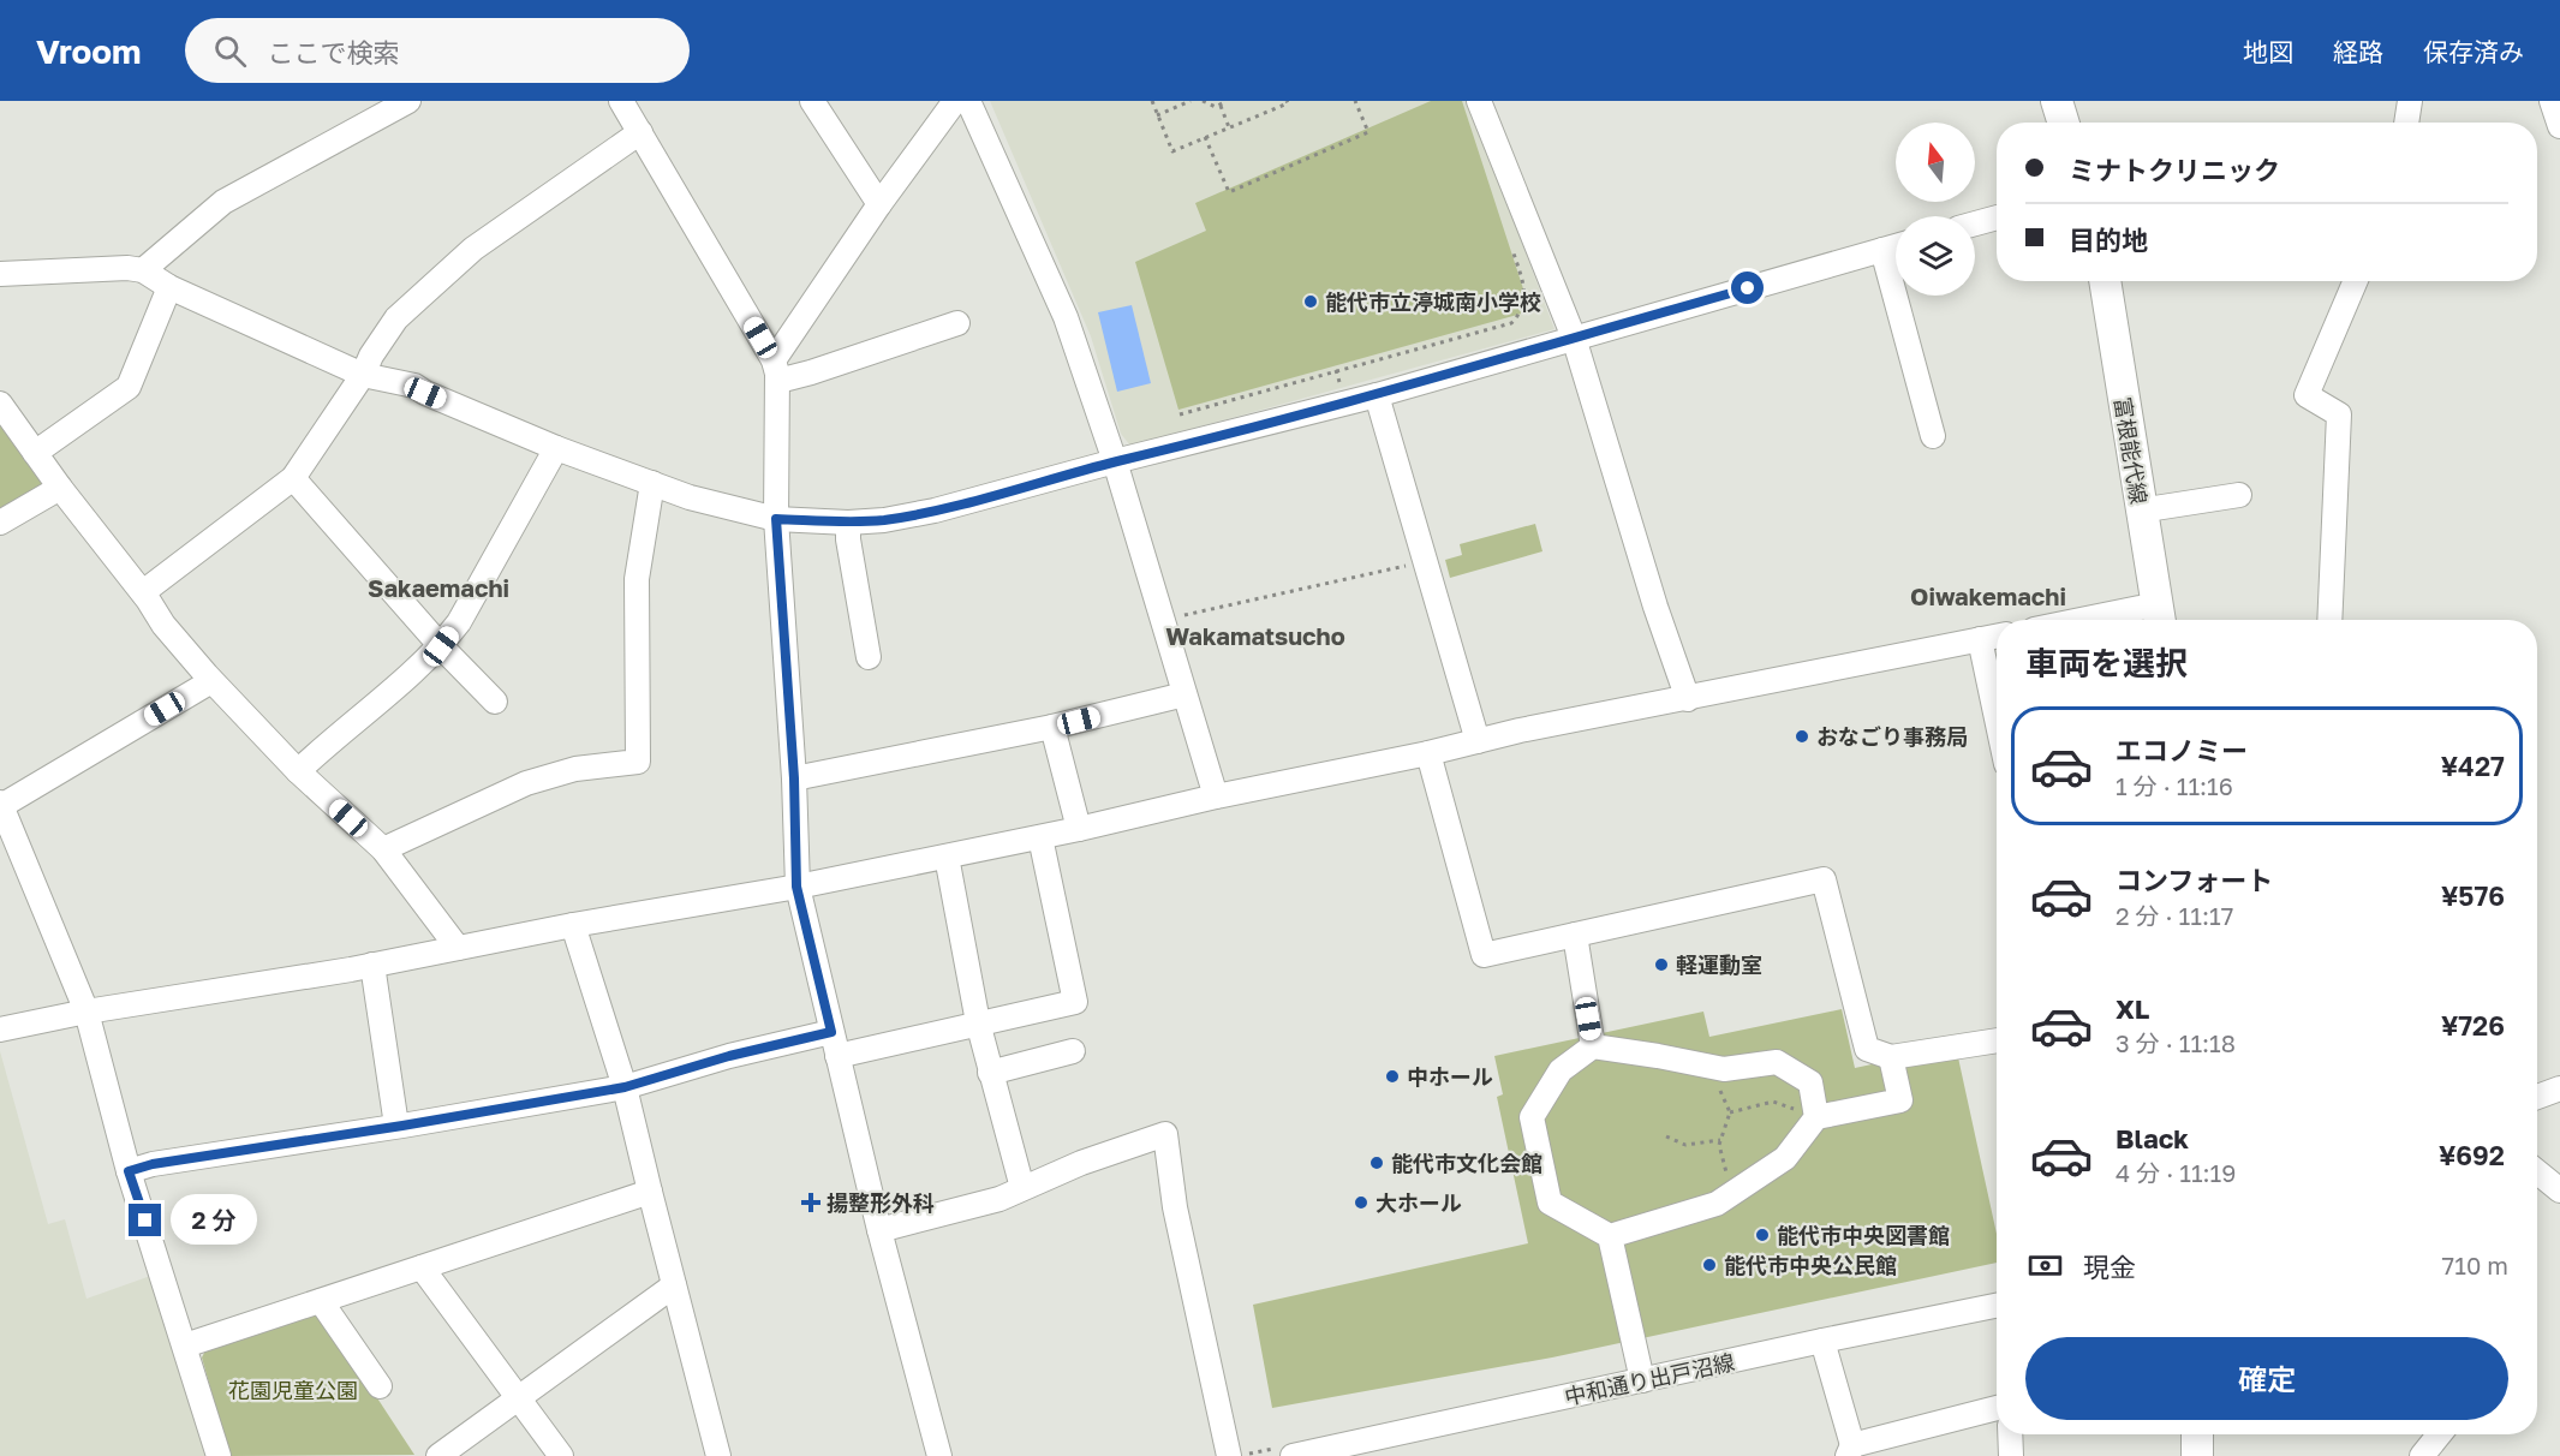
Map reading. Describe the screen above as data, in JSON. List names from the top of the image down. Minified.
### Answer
{"streets":{"main road":["富根能代線"],"street":["中和通り出戸沼線"]},"districts":["Sakaemachi","Oiwakemachi","Wakamatsucho"],"parks":["花園児童公園"],"places":{"other":["能代市立渟城南小学校","おなごり事務局","軽運動室","中ホール","能代市文化会館","大ホール","能代市中央図書館","能代市中央公民館"],"health":["揚整形外科"]},"north":"top","page":{"header":"Vroom","search":"ここで検索","nav":["地図","経路","保存済み"],"banner":["ミナトクリニック","目的地"],"heading":"車両を選択","list":[{"name":"エコノミー","note":"1 分 · 11:16","value":"¥427"},{"name":"コンフォート","note":"2 分 · 11:17","value":"¥576"},{"name":"XL","note":"3 分 · 11:18","value":"¥726"},{"name":"Black","note":"4 分 · 11:19","value":"¥692"}],"bubble":"2 分","pay":["現金","710 m"],"buttons":"確定"}}
